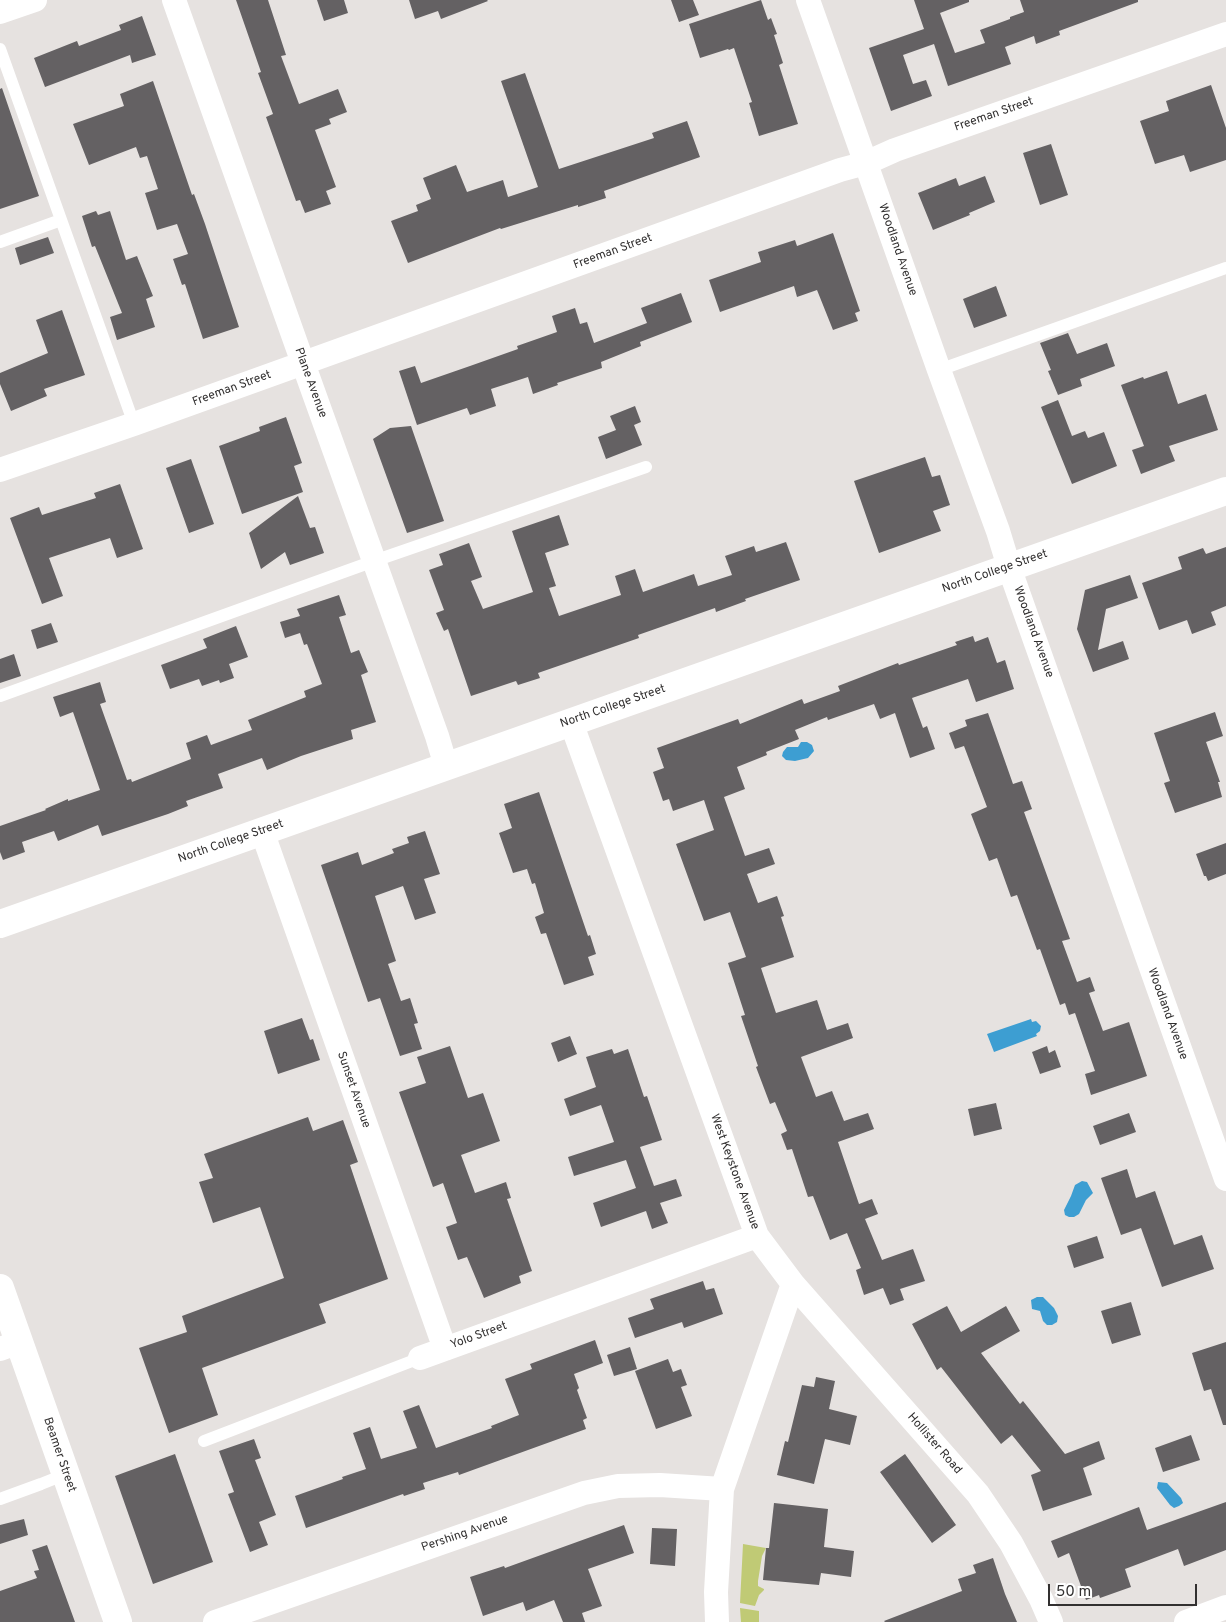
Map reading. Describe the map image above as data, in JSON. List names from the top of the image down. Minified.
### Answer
{"streets":{"street":["Freeman Street","Woodland Avenue","Plane Avenue","North College Street","Sunset Avenue","West Keystone Avenue","Yolo Street","Hollister Road","Beamer Street","Pershing Avenue"]},"crossings":[["Freeman Street","Woodland Avenue"],["Freeman Street","Plane Avenue"],["Woodland Avenue","North College Street"],["Plane Avenue","North College Street"],["North College Street","Sunset Avenue"],["North College Street","West Keystone Avenue"],["Sunset Avenue","Yolo Street"],["West Keystone Avenue","Yolo Street"],["West Keystone Avenue","Hollister Road"]],"scale_bar":"50 m"}
